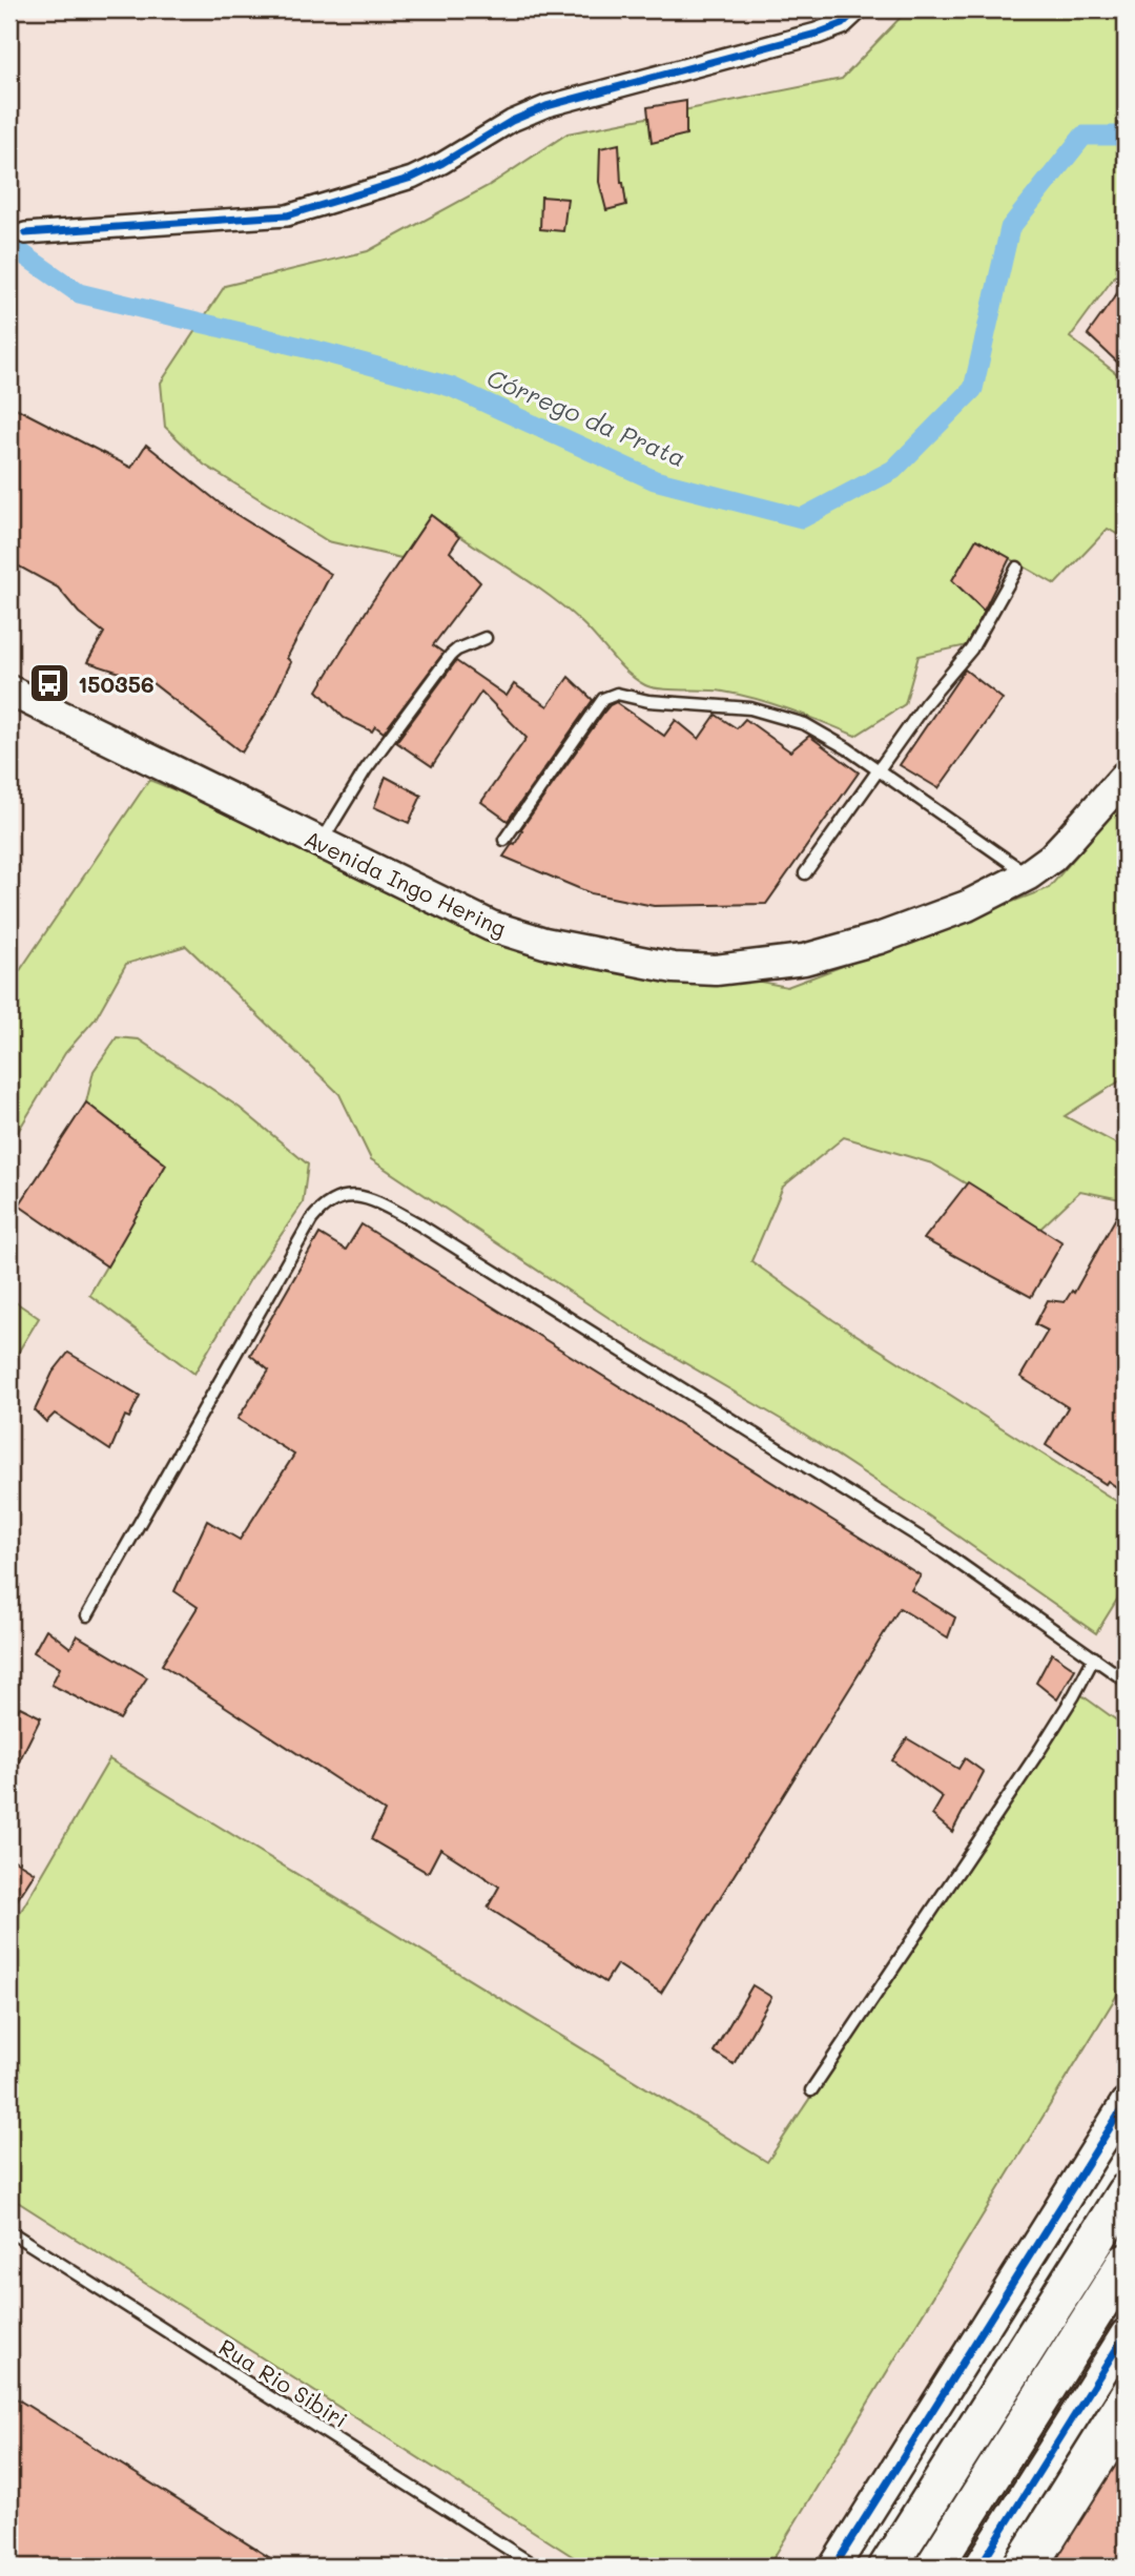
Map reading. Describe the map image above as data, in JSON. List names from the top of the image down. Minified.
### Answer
{"streets":{"main road":["Avenida Ingo Hering"],"lane":["Rua Rio Sibiri"]},"water":["Córrego da Prata"],"places":{"bus stop":["150356"]}}
